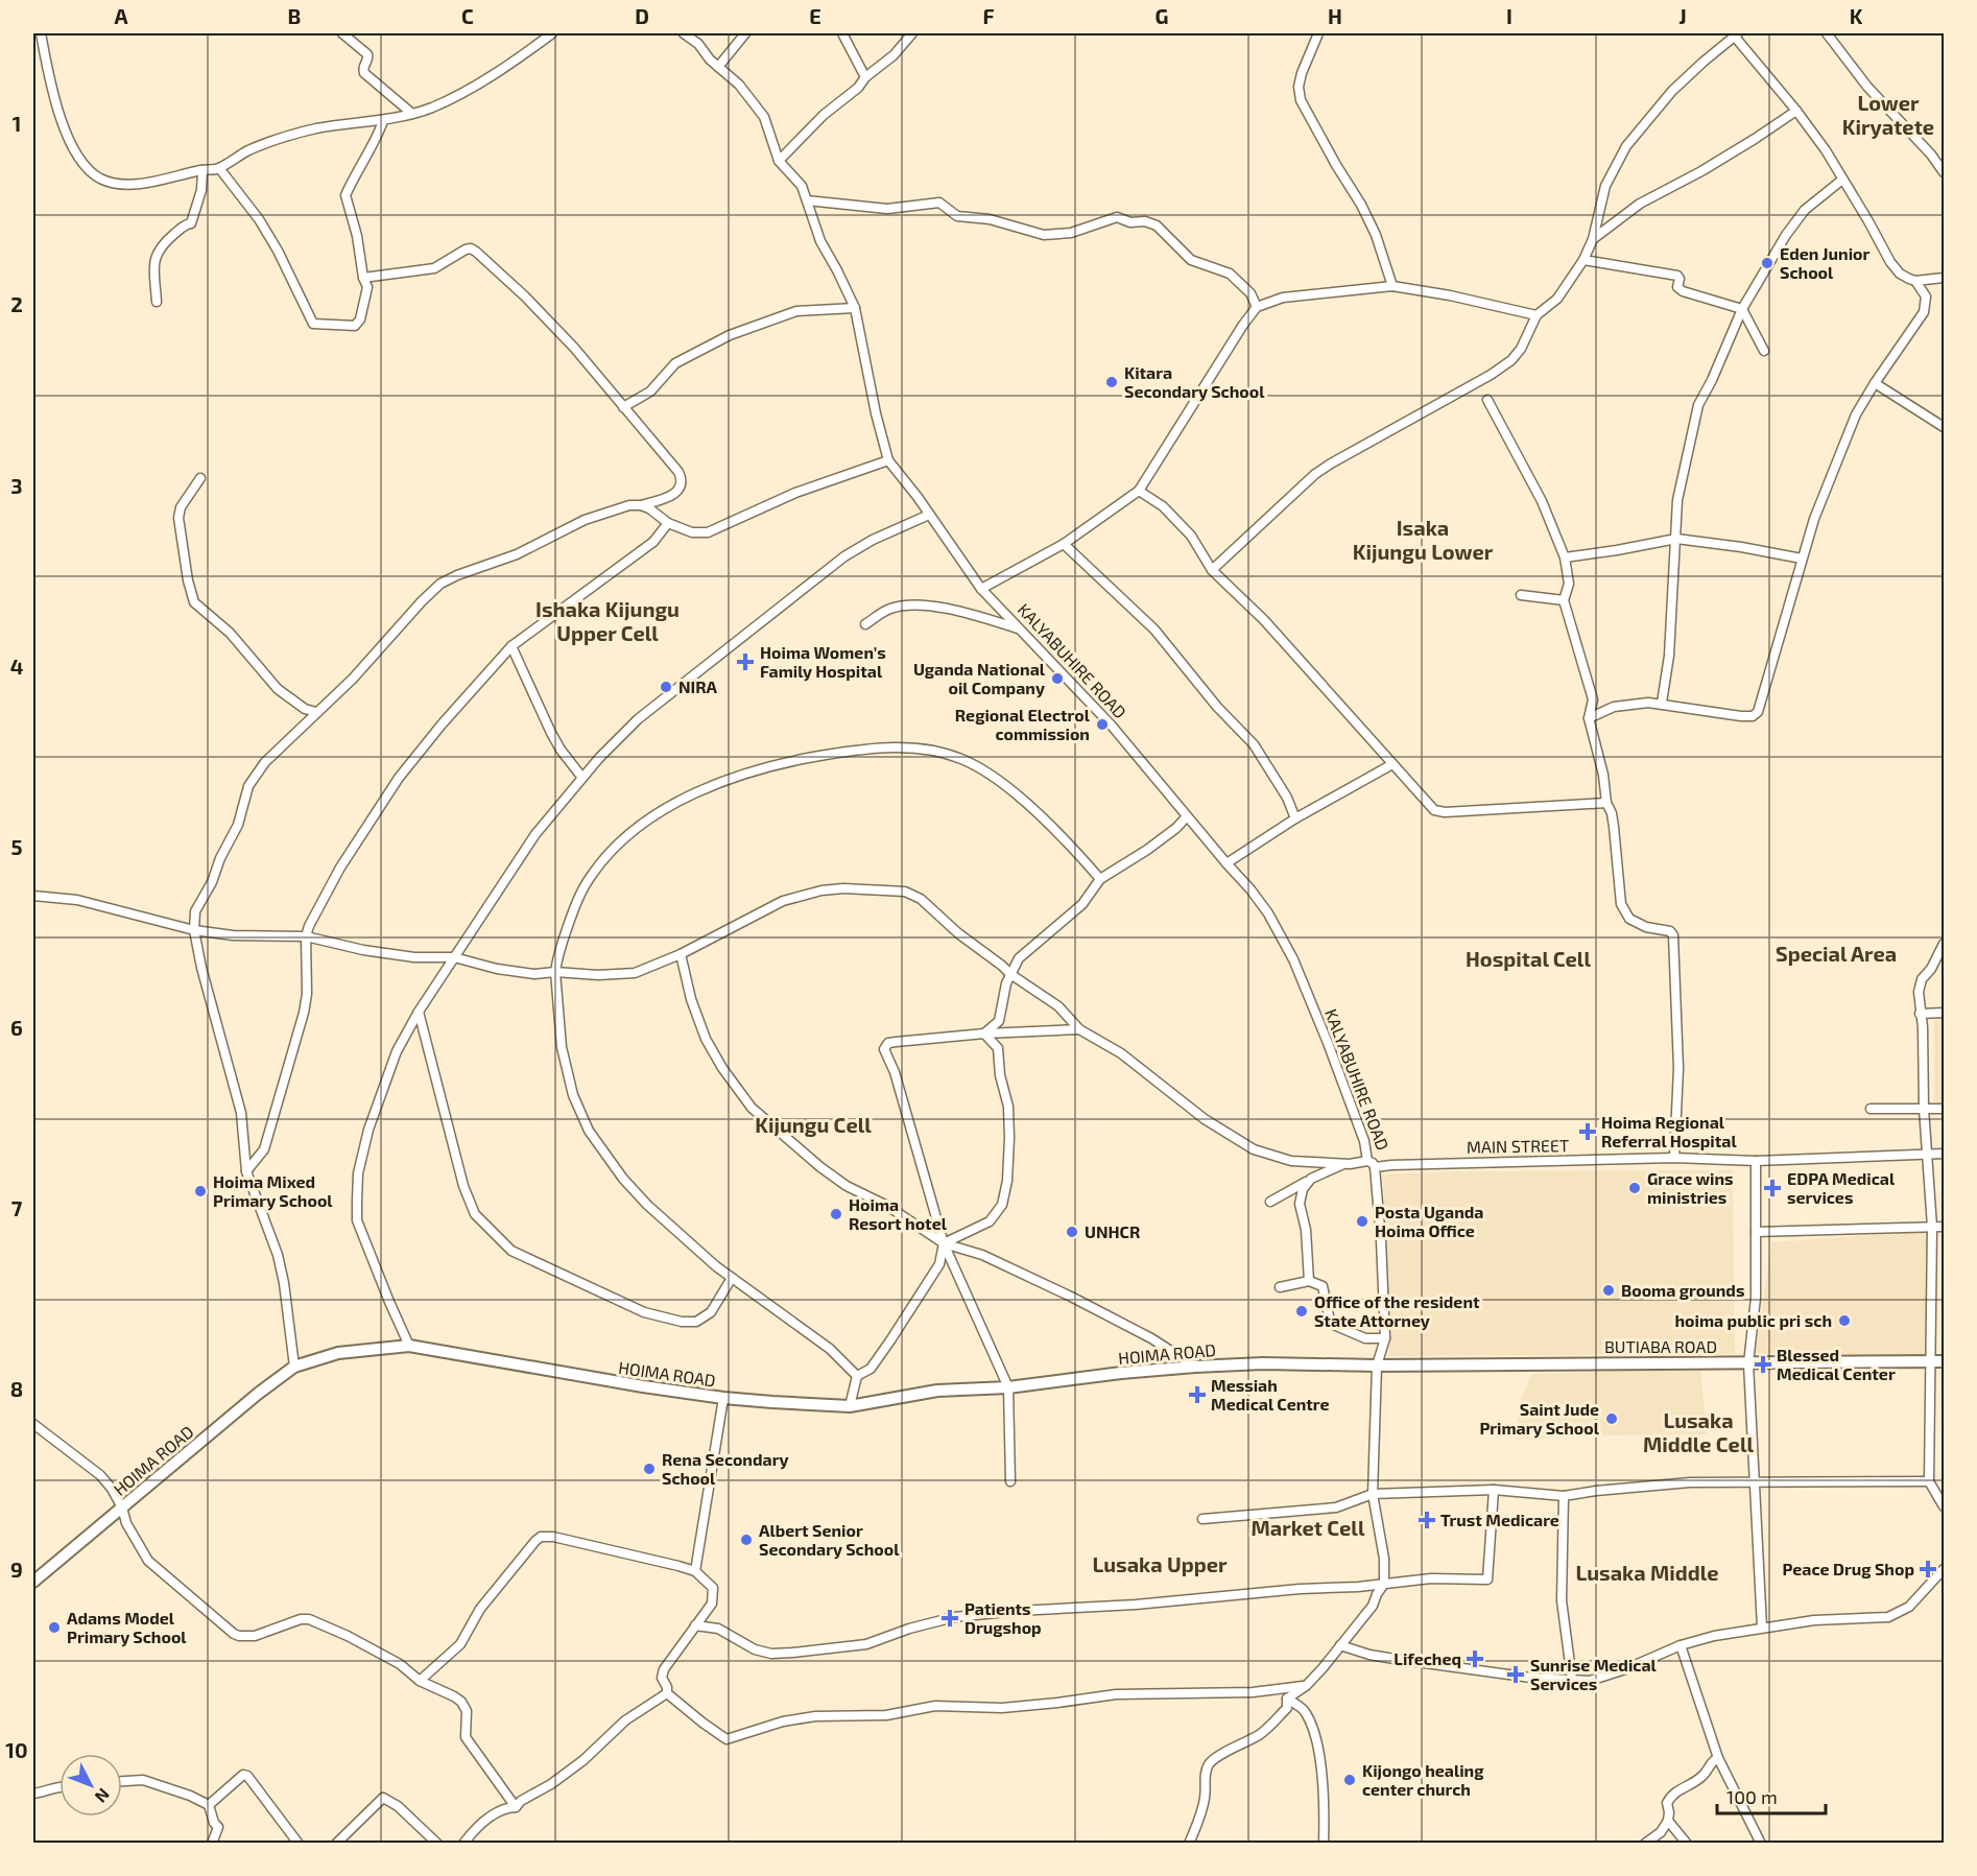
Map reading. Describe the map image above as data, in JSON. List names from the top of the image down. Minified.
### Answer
{"streets":{"main road":["BUTIABA ROAD","HOIMA ROAD"],"street":["KALYABUHIRE ROAD","MAIN STREET"]},"crossings":[["KALYABUHIRE ROAD","MAIN STREET"],["BUTIABA ROAD","HOIMA ROAD"]],"districts":["Lower Kiryatete","Isaka Kijungu Lower","Ishaka Kijungu Upper Cell","Special Area","Hospital Cell","Kijungu Cell","Lusaka Middle Cell","Market Cell","Lusaka Upper","Lusaka Middle"],"places":{"other":["Eden Junior School","Kitara Secondary School","Uganda National oil Company","NIRA","Regional Electrol commission","Grace wins ministries","Hoima Mixed Primary School","Hoima Resort hotel","Posta Uganda Hoima Office","UNHCR","Booma grounds","Office of the resident State Attorney","hoima public pri sch","Saint Jude Primary School","Rena Secondary School","Albert Senior Secondary School","Adams Model Primary School","Kijongo healing center church"],"health":["Hoima Women’s Family Hospital","Hoima Regional Referral Hospital","EDPA Medical services","Blessed Medical Center","Messiah Medical Centre","Trust Medicare","Peace Drug Shop","Patients Drugshop","Lifecheq","Sunrise Medical Services"]},"scale_bar":"100 m","north":"bottom right","grid":{"columns":["A","B","C","D","E","F","G","H","I","J","K"],"rows":["1","2","3","4","5","6","7","8","9","10"]}}
